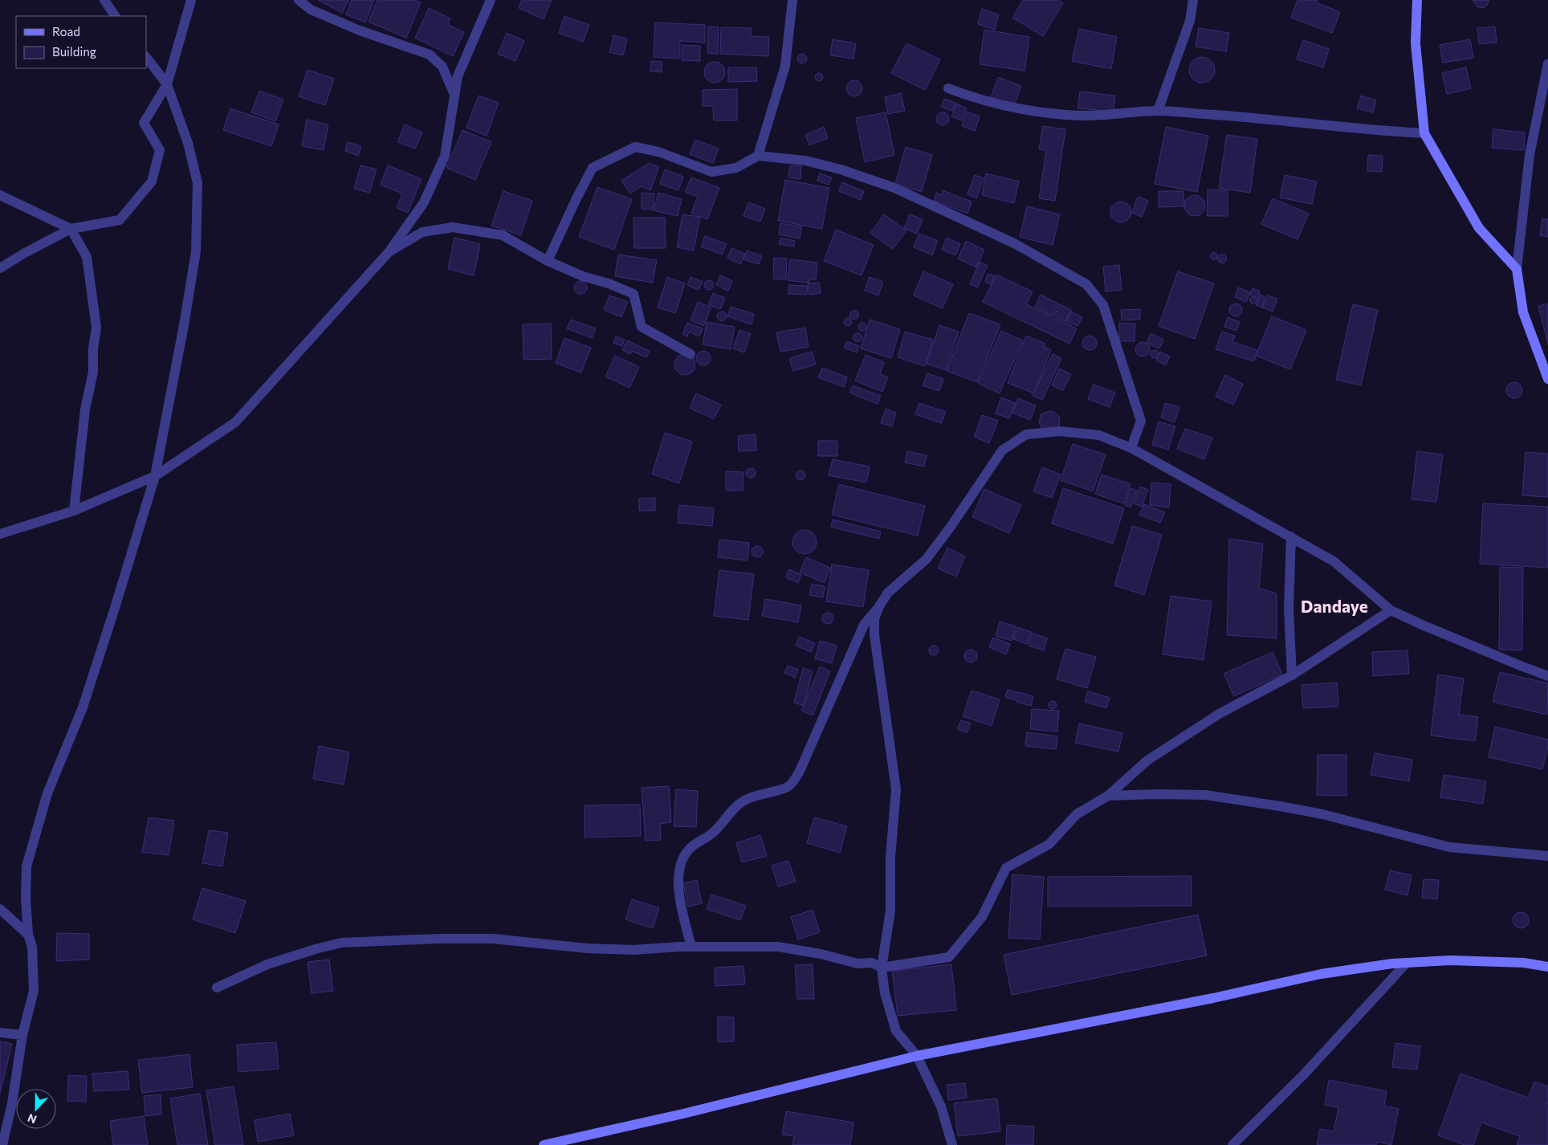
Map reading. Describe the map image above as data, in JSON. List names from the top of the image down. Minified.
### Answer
{"districts":["Dandaye"],"legend":["Road","Building"],"north":"bottom"}
